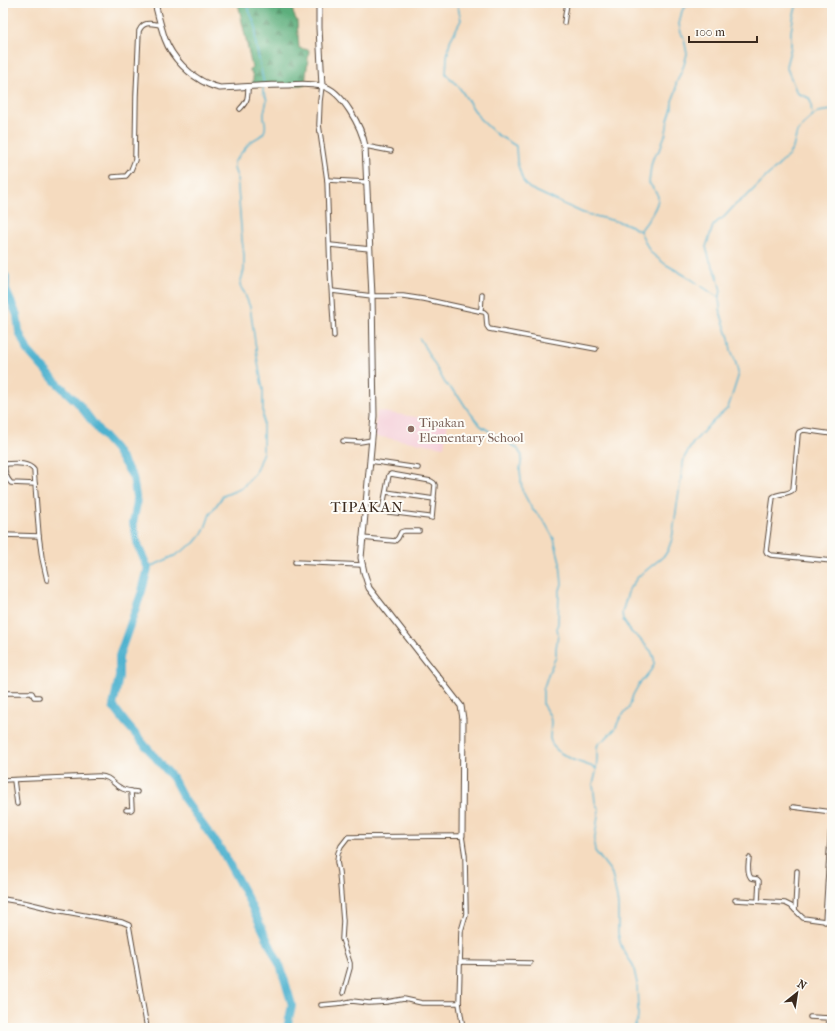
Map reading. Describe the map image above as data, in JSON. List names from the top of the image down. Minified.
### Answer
{"districts":["TIPAKAN"],"places":["Tipakan Elementary School"],"scale_bar":"100 m","north":"top right"}
